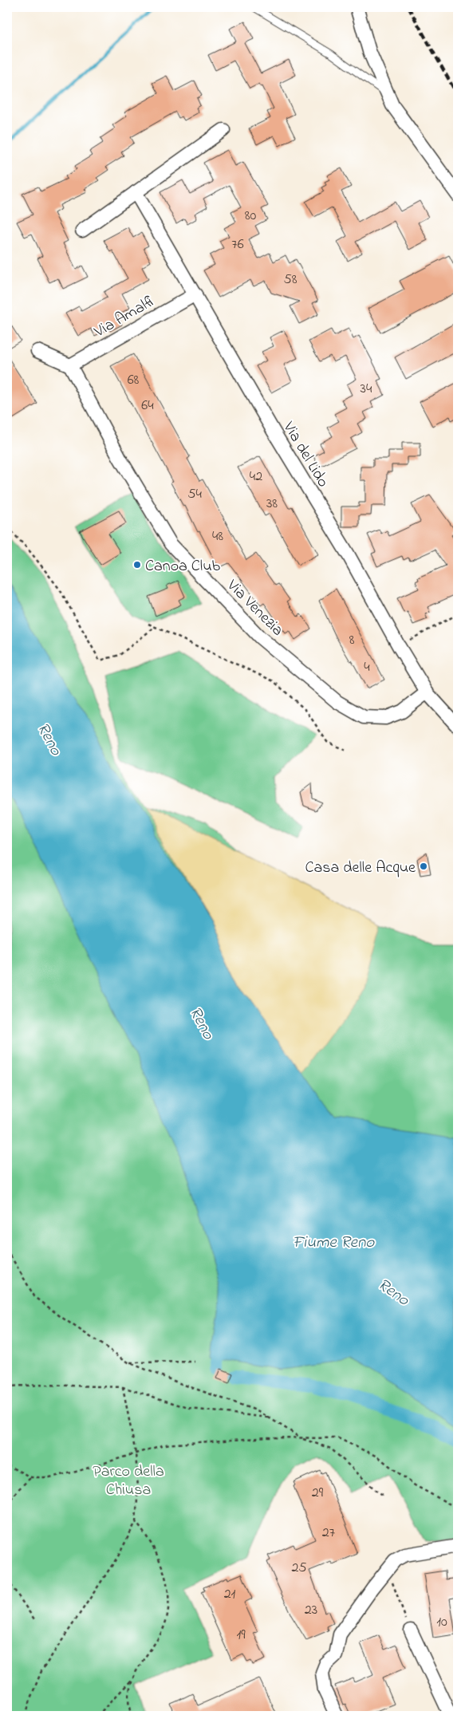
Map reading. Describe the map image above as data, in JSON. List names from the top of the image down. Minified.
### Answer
{"streets":{"street":["Via Amalfi","Via del Lido","Via Venezia"]},"crossings":[["Via Amalfi","Via del Lido"],["Via Amalfi","Via Venezia"],["Via del Lido","Via Venezia"]],"water":["Reno","Fiume Reno"],"parks":["Parco della Chiusa"],"places":["Canoa Club","Casa delle Acque"],"house_numbers":["80","76","58","68","34","64","42","54","38","48","8","4","29","27","25","21","23","10","19"]}
